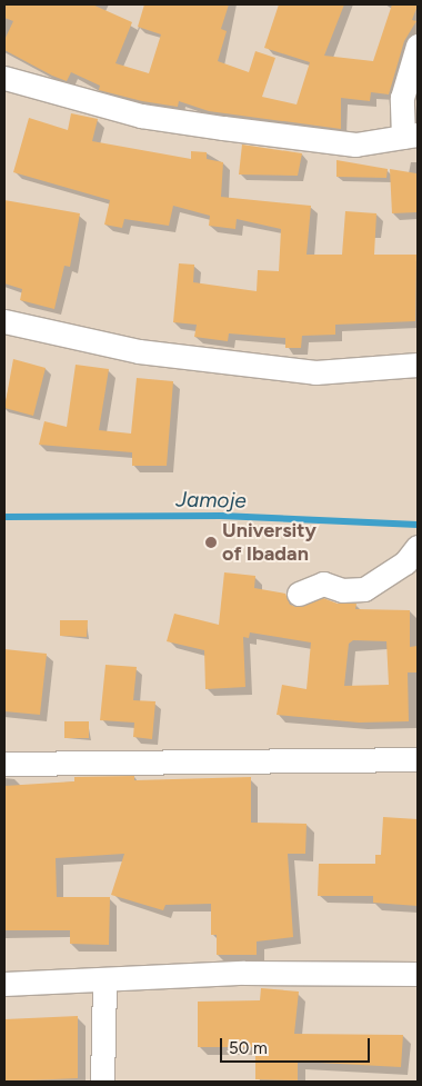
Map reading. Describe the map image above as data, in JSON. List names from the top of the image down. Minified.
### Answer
{"water":["Jamoje"],"places":["University of Ibadan"],"scale_bar":"50 m"}
